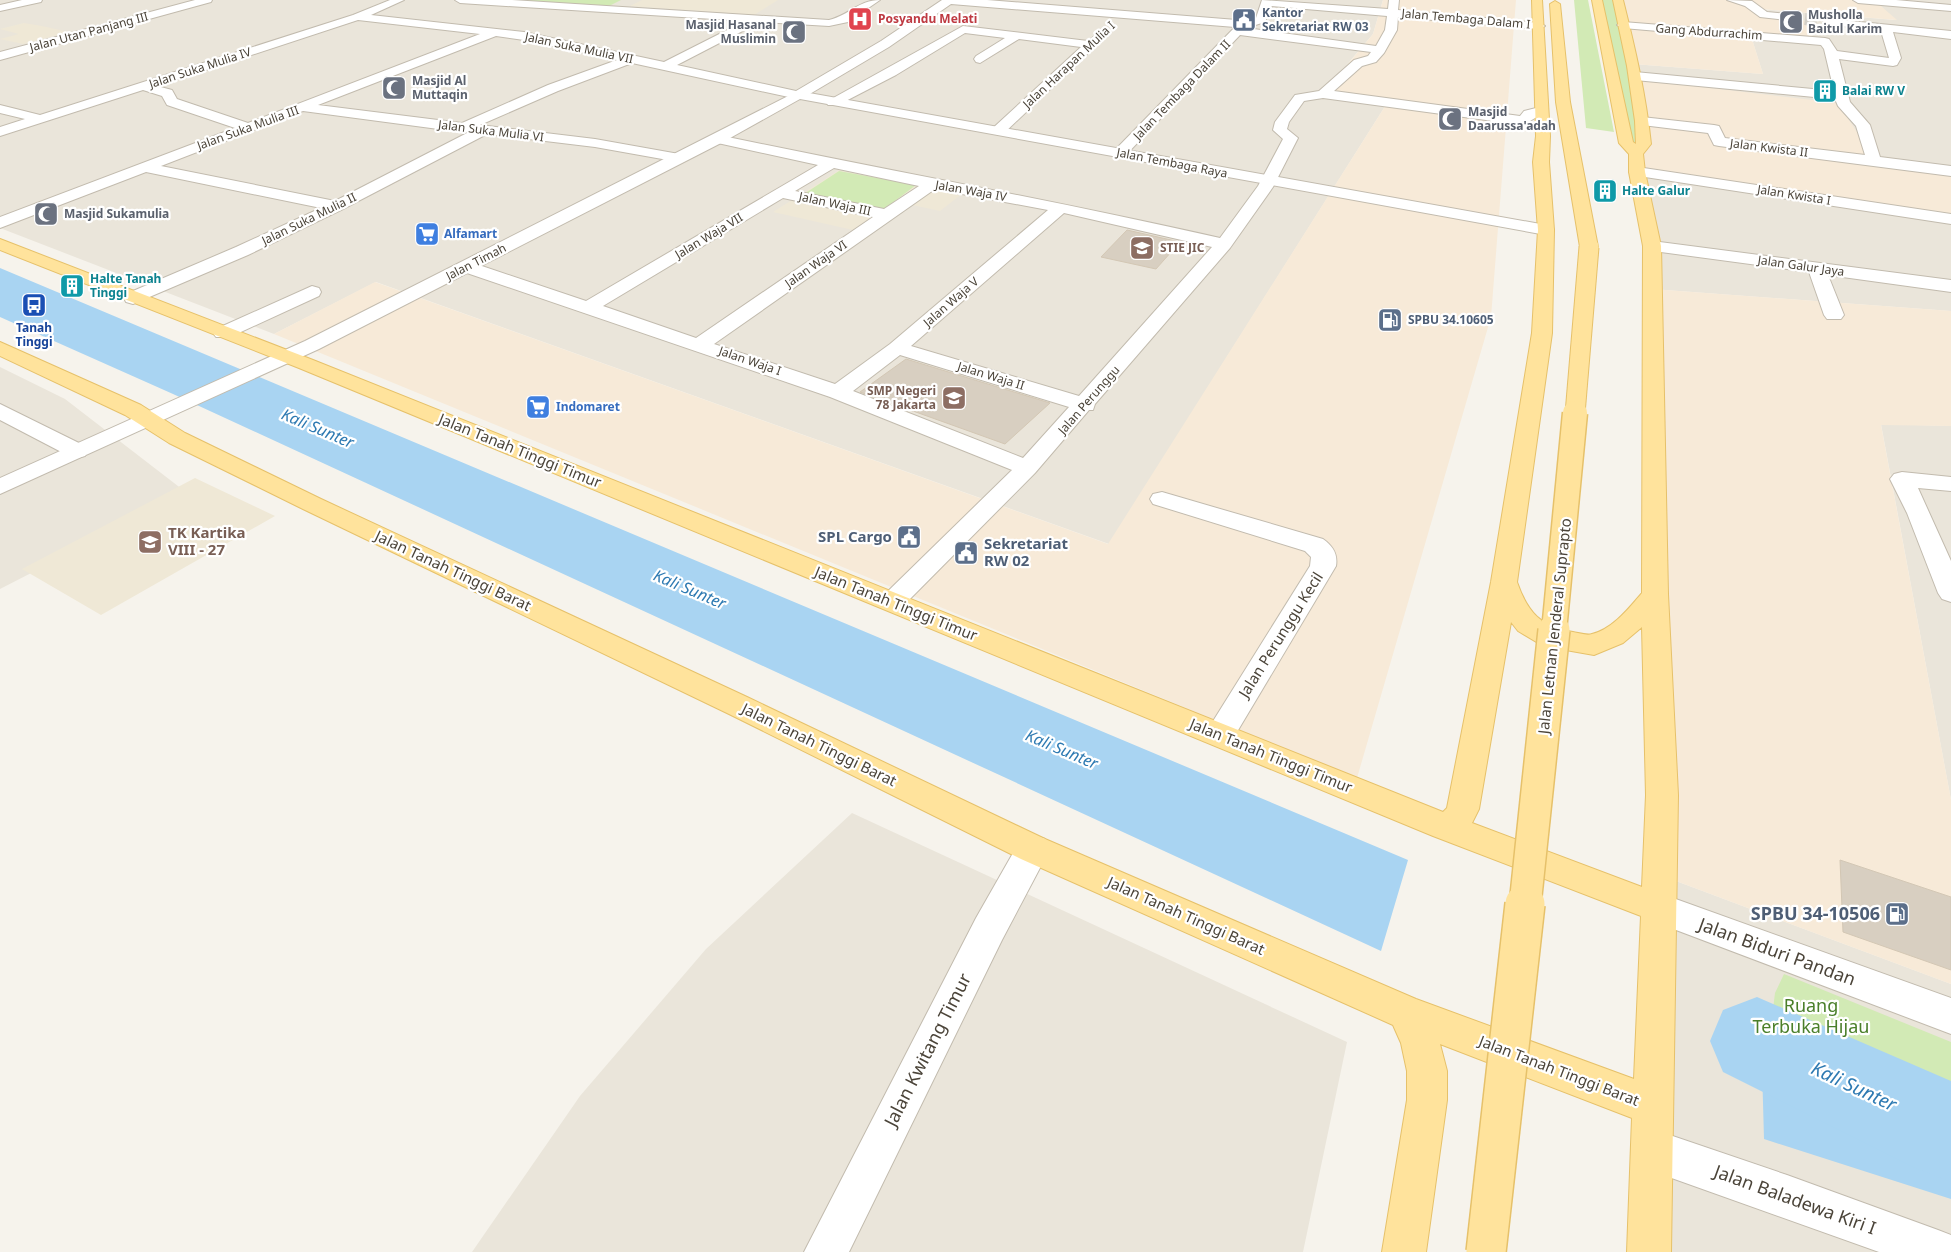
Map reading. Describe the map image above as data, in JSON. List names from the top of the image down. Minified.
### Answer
{"streets":{"main road":["Jalan Tanah Tinggi Timur","Jalan Tanah Tinggi Barat","Jalan Letnan Jenderal Suprapto"],"street":["Jalan Tembaga Dalam I","Jalan Utan Panjang III","Gang Abdurrachim","Jalan Suka Mulia VII","Jalan Harapan Mulia I","Jalan Suka Mulia IV","Jalan Tembaga Dalam II","Jalan Suka Mulia III","Jalan Suka Mulia VI","Jalan Kwista II","Jalan Tembaga Raya","Jalan Waja IV","Jalan Kwista I","Jalan Waja III","Jalan Suka Mulia II","Jalan Waja VII","Jalan Timah","Jalan Waja VI","Jalan Galur Jaya","Jalan Waja V","Jalan Waja I","Jalan Waja II","Jalan Perunggu","Jalan Perunggu Kecil","Jalan Biduri Pandan","Jalan Kwitang Timur","Jalan Baladewa Kiri I"]},"crossings":[["Jalan Tembaga Dalam I","Jalan Tembaga Dalam II"],["Jalan Suka Mulia VII","Jalan Suka Mulia IV"],["Jalan Suka Mulia VII","Jalan Suka Mulia III"],["Jalan Suka Mulia VII","Jalan Tembaga Raya"],["Jalan Suka Mulia VII","Jalan Timah"],["Jalan Harapan Mulia I","Jalan Tembaga Dalam II"],["Jalan Harapan Mulia I","Jalan Tembaga Raya"],["Jalan Tembaga Dalam II","Jalan Tembaga Raya"],["Jalan Tembaga Dalam II","Jalan Timah"],["Jalan Suka Mulia III","Jalan Suka Mulia VI"],["Jalan Suka Mulia VI","Jalan Suka Mulia II"],["Jalan Suka Mulia VI","Jalan Timah"],["Jalan Tembaga Raya","Jalan Timah"],["Jalan Tembaga Raya","Jalan Perunggu"],["Jalan Waja IV","Jalan Waja VII"],["Jalan Waja IV","Jalan Timah"],["Jalan Waja IV","Jalan Waja VI"],["Jalan Waja IV","Jalan Waja V"],["Jalan Waja IV","Jalan Perunggu"],["Jalan Waja III","Jalan Waja VII"],["Jalan Waja III","Jalan Waja VI"],["Jalan Suka Mulia II","Jalan Tanah Tinggi Timur"],["Jalan Waja VII","Jalan Waja I"],["Jalan Timah","Jalan Waja I"],["Jalan Timah","Jalan Tanah Tinggi Timur"],["Jalan Timah","Jalan Tanah Tinggi Barat"],["Jalan Waja VI","Jalan Waja I"],["Jalan Waja V","Jalan Waja I"],["Jalan Waja V","Jalan Waja II"],["Jalan Waja I","Jalan Perunggu"],["Jalan Waja II","Jalan Perunggu"],["Jalan Perunggu","Jalan Tanah Tinggi Timur"],["Jalan Tanah Tinggi Timur","Jalan Perunggu Kecil"],["Jalan Tanah Tinggi Timur","Jalan Biduri Pandan"],["Jalan Tanah Tinggi Barat","Jalan Kwitang Timur"]],"water":["Kali Sunter"],"parks":["Ruang Terbuka Hijau"],"places":{"hospital":["Posyandu Melati"],"public building":["Kantor Sekretariat RW 03","SPL Cargo","Sekretariat RW 02"],"mosque":["Musholla Baitul Karim","Masjid Hasanal Muslimin","Masjid Al Muttaqin","Masjid Daarussa'adah","Masjid Sukamulia"],"building":["Balai RW V","Halte Galur","Halte Tanah Tinggi"],"supermarket":["Alfamart","Indomaret"],"school or university":["STIE JIC","SMP Negeri 78 Jakarta","TK Kartika VIII - 27"],"bus stop":["Tanah Tinggi"],"fuel station":["SPBU 34.10605","SPBU 34-10506"]}}
